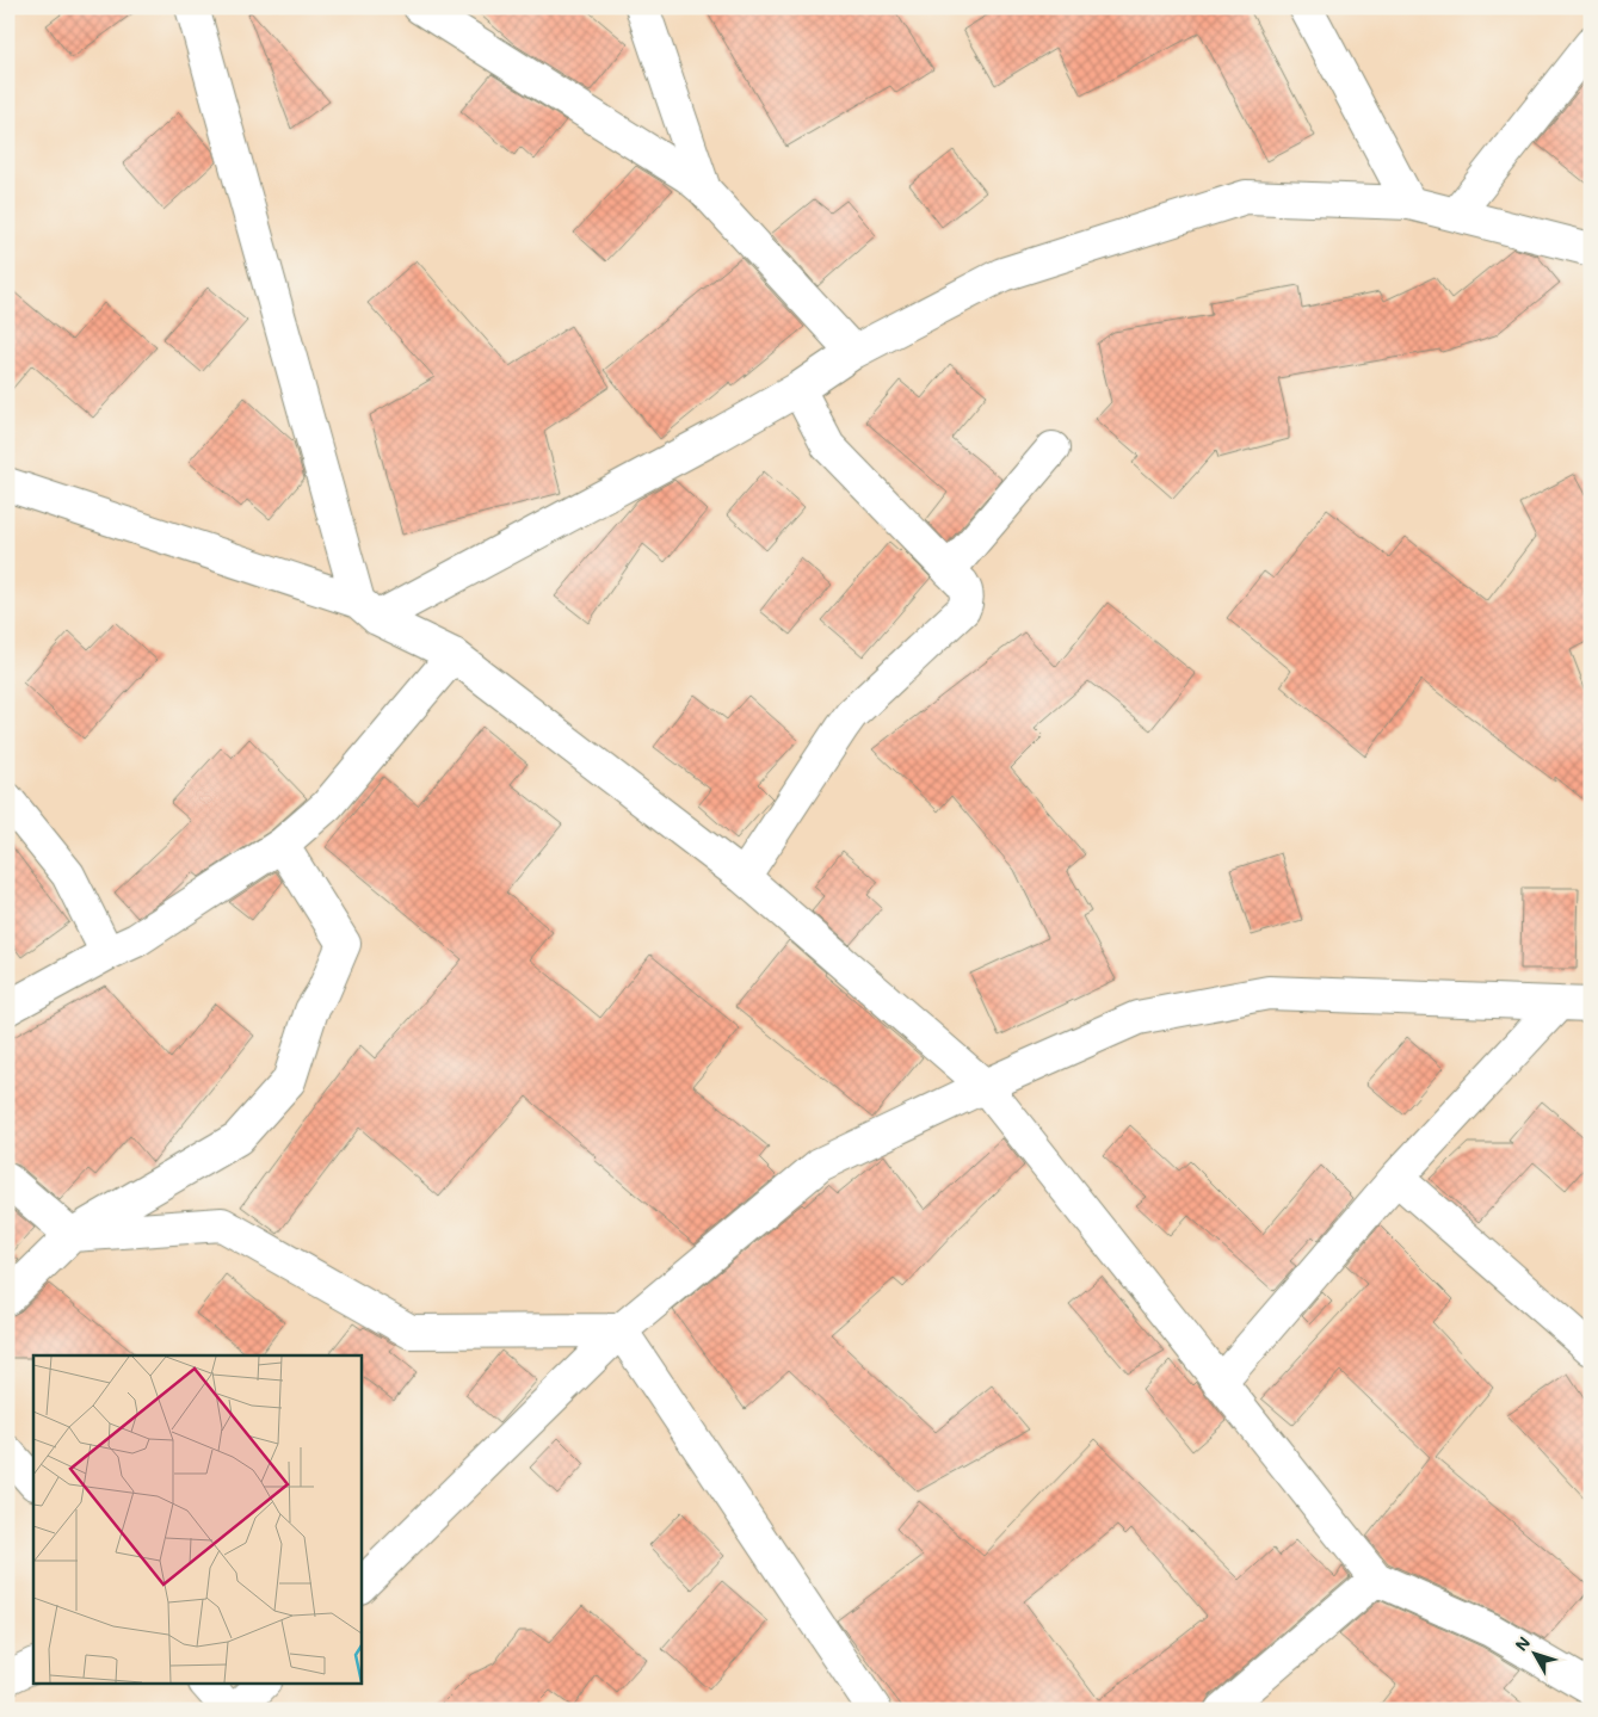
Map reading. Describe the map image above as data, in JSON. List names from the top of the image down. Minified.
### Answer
{"north":"top left"}
